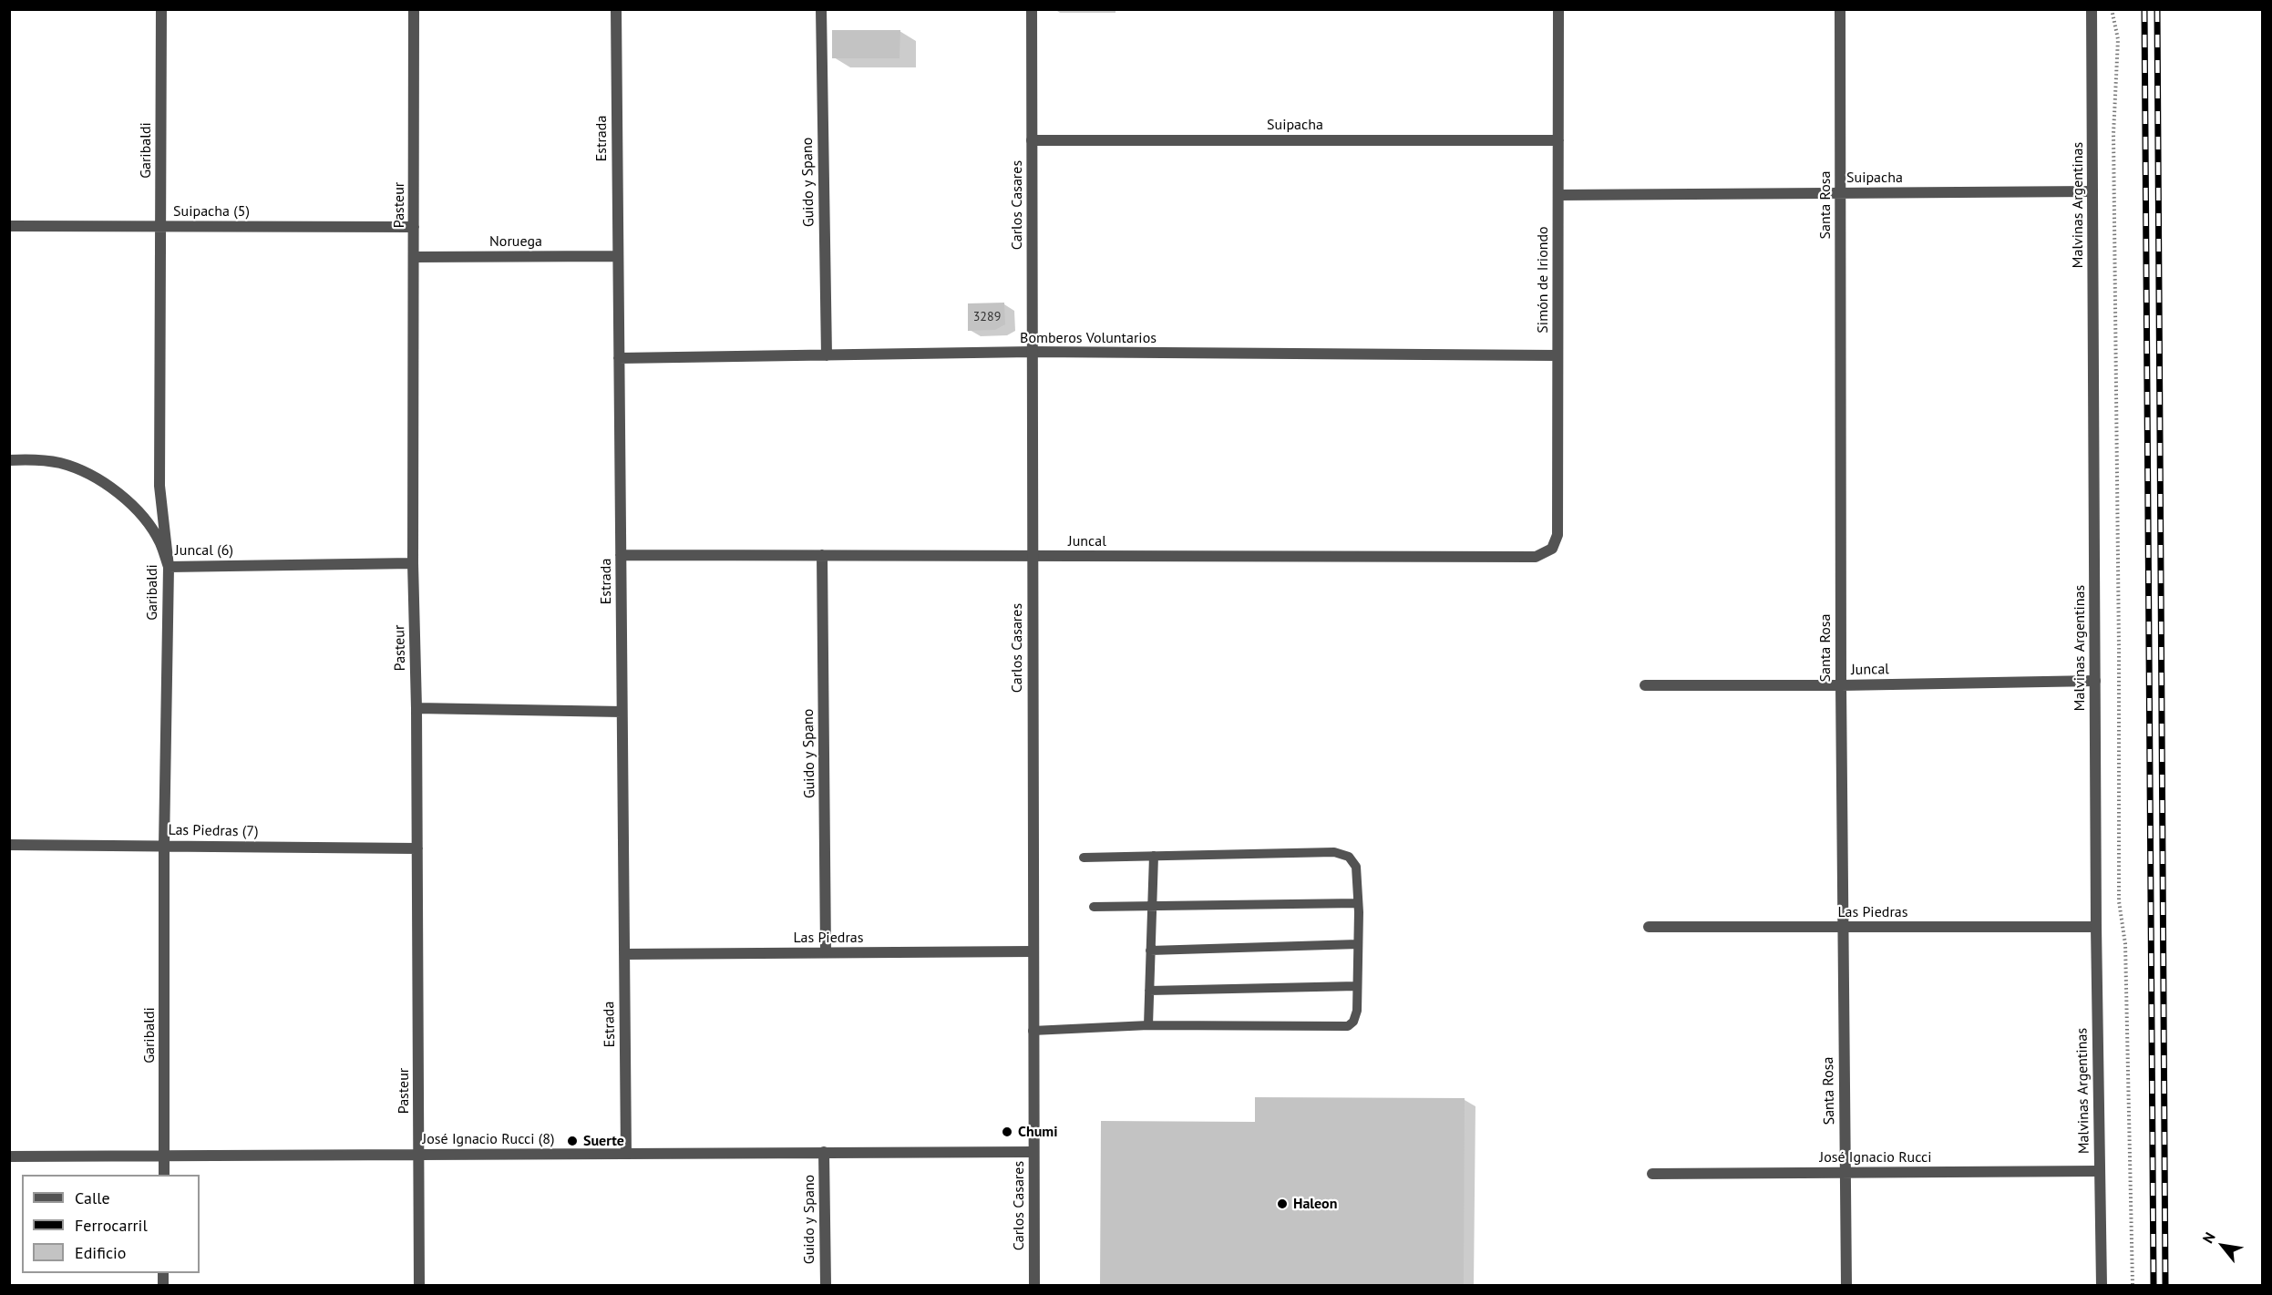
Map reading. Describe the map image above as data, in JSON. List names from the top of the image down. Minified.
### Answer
{"streets":{"street":["Suipacha","Estrada","Garibaldi","Guido y Spano","Pasteur","Carlos Casares","Santa Rosa","Malvinas Argentinas","Suipacha (5)","Noruega","Simón de Iriondo","Bomberos Voluntarios","Juncal","Juncal (6)","Las Piedras (7)","Las Piedras","José Ignacio Rucci (8)","José Ignacio Rucci"]},"crossings":[["Suipacha","Carlos Casares"],["Suipacha","Santa Rosa"],["Suipacha","Malvinas Argentinas"],["Suipacha","Simón de Iriondo"],["Estrada","Noruega"],["Estrada","Bomberos Voluntarios"],["Estrada","Juncal"],["Estrada","Las Piedras"],["Estrada","José Ignacio Rucci (8)"],["Garibaldi","Suipacha (5)"],["Garibaldi","Juncal (6)"],["Garibaldi","Las Piedras (7)"],["Garibaldi","José Ignacio Rucci (8)"],["Guido y Spano","Bomberos Voluntarios"],["Guido y Spano","Juncal"],["Guido y Spano","Las Piedras"],["Guido y Spano","José Ignacio Rucci (8)"],["Pasteur","Suipacha (5)"],["Pasteur","Noruega"],["Pasteur","Juncal (6)"],["Pasteur","Las Piedras (7)"],["Pasteur","José Ignacio Rucci (8)"],["Carlos Casares","Bomberos Voluntarios"],["Carlos Casares","Juncal"],["Carlos Casares","Las Piedras"],["Carlos Casares","José Ignacio Rucci (8)"],["Santa Rosa","Juncal"],["Santa Rosa","Las Piedras"],["Santa Rosa","José Ignacio Rucci"],["Malvinas Argentinas","Juncal"],["Malvinas Argentinas","Las Piedras"],["Malvinas Argentinas","José Ignacio Rucci"],["Simón de Iriondo","Bomberos Voluntarios"],["Simón de Iriondo","Juncal"]],"places":["Chumi","Suerte","Haleon"],"house_numbers":["3289"],"legend":["Calle","Ferrocarril","Edificio"],"north":"top left"}
